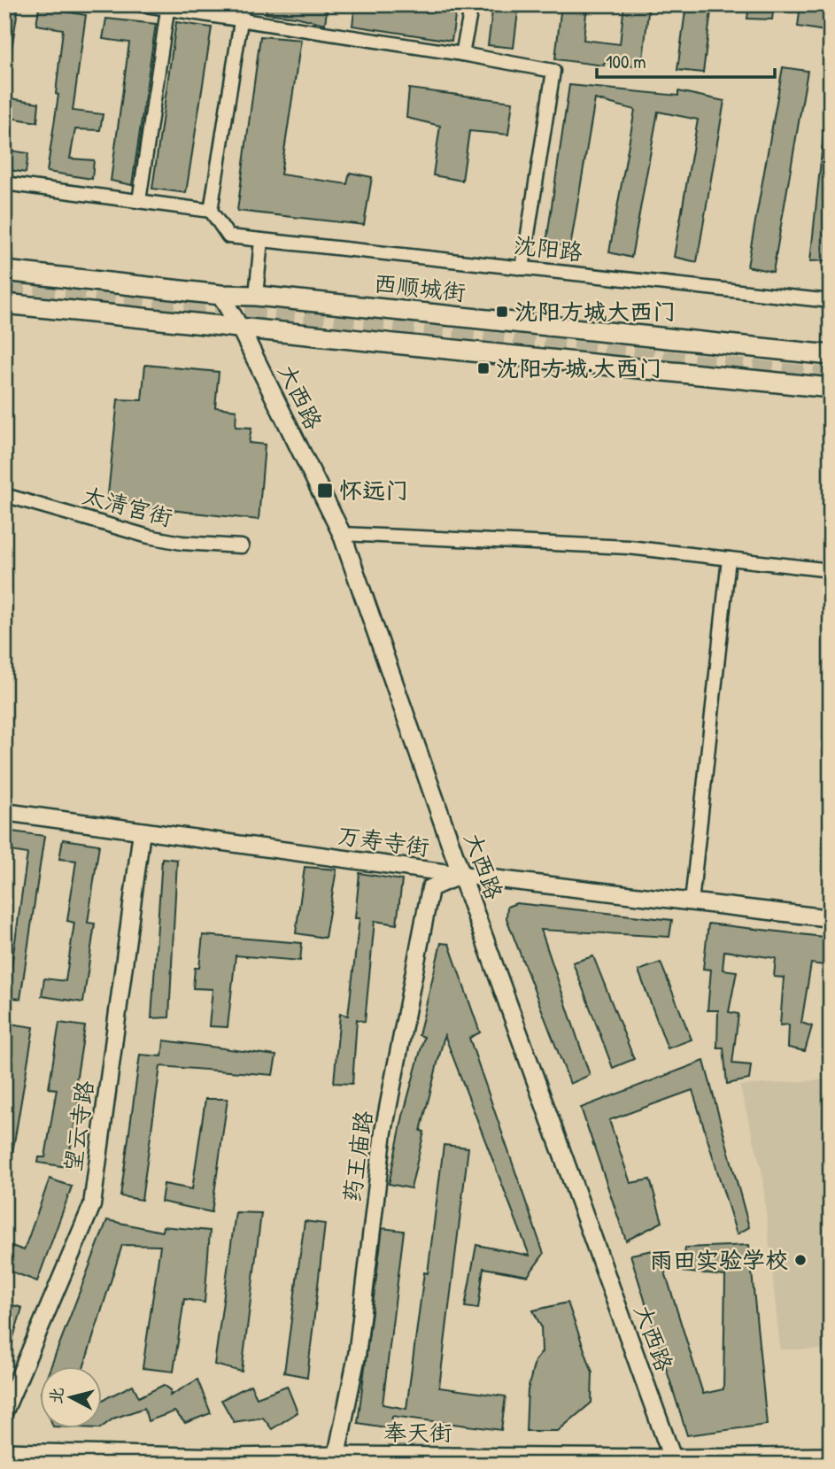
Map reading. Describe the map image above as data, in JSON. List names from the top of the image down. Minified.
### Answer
{"streets":{"main road":["西顺城街","大西路","奉天街"],"street":["沈阳路","太清宫街","万寿寺街","望云寺路","药王庙路"]},"crossings":[["西顺城街","大西路"],["大西路","万寿寺街"],["大西路","药王庙路"],["大西路","奉天街"],["万寿寺街","望云寺路"],["万寿寺街","药王庙路"],["药王庙路","奉天街"]],"places":{"transit":["沈阳方城大西门","沈阳方城·大西门","怀远门"],"other":["雨田实验学校"]},"scale_bar":"100 m","north":"left"}
